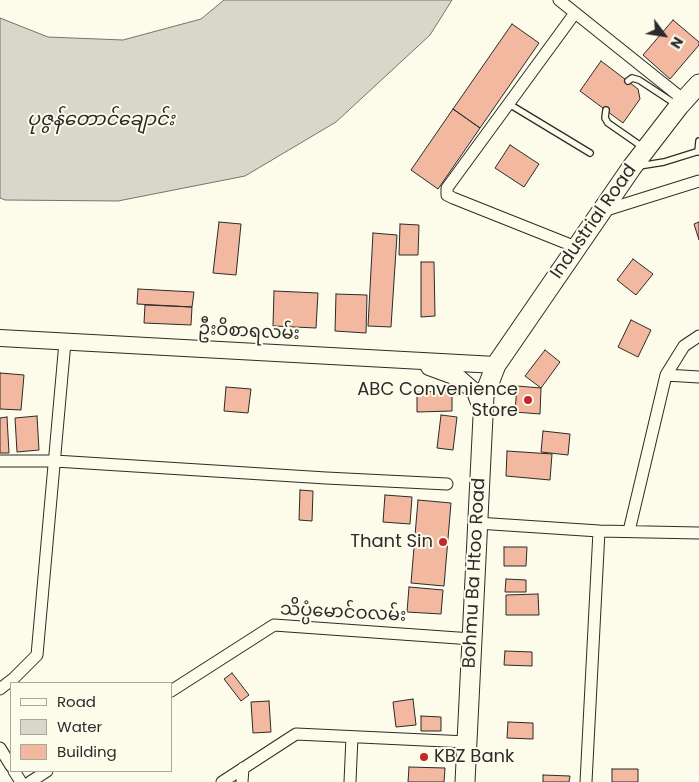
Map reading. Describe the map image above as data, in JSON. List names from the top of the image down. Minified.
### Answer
{"streets":{"main road":["Industrial Road","ဦးဝိစာရလမ်း","Bohmu Ba Htoo Road"],"street":["သိပ္ပံမောင်ဝလမ်း"]},"crossings":[["Industrial Road","ဦးဝိစာရလမ်း"],["Industrial Road","Bohmu Ba Htoo Road"],["ဦးဝိစာရလမ်း","Bohmu Ba Htoo Road"],["Bohmu Ba Htoo Road","သိပ္ပံမောင်ဝလမ်း"]],"water":["ပုဇွန်တောင်ချောင်း"],"places":["ABC Convenience Store","Thant Sin","KBZ Bank"],"legend":["Road","Water","Building"],"north":"bottom right"}
